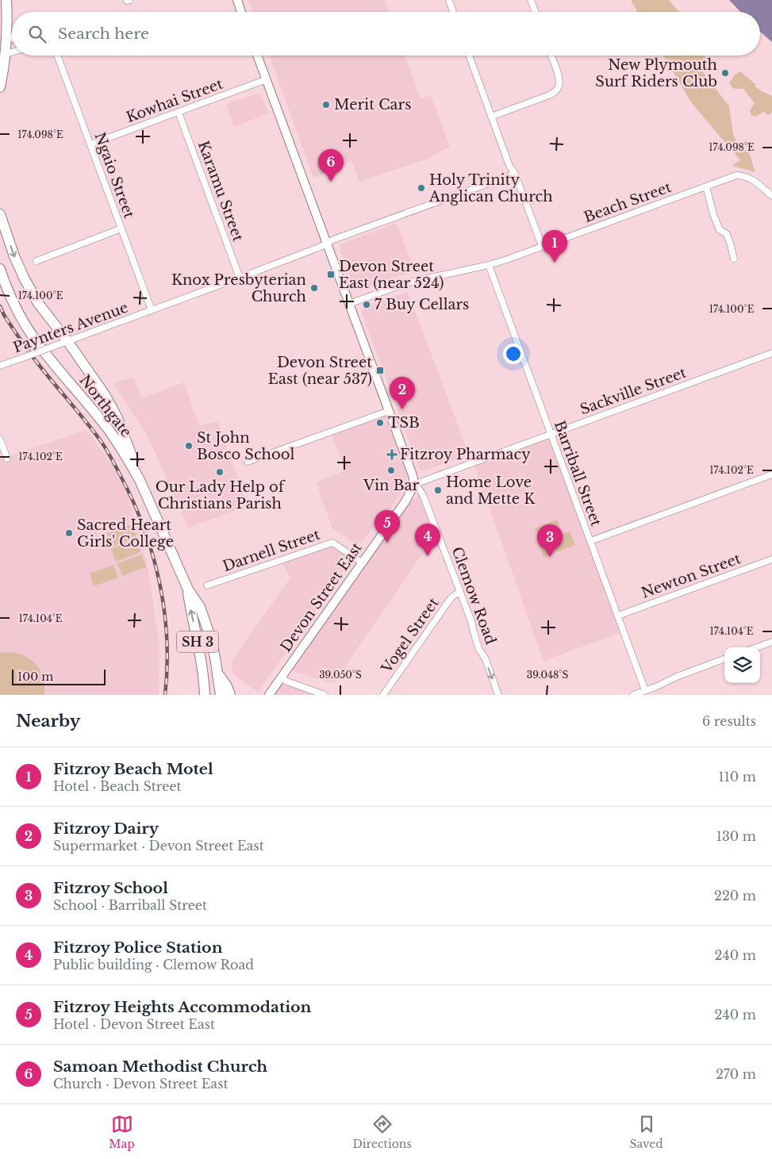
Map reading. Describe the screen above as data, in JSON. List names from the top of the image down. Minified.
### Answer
{"streets":{"highway":["Northgate","SH 3"],"main road":["Devon Street East"],"street":["Kowhai Street","Ngaio Street","Karamu Street","Beach Street","Paynters Avenue","Sackville Street","Barriball Street","Darnell Street","Newton Street","Clemow Road","Vogel Street"]},"crossings":[["Kowhai Street","Ngaio Street"],["Kowhai Street","Karamu Street"],["Ngaio Street","Paynters Avenue"],["Karamu Street","Paynters Avenue"],["Beach Street","Barriball Street"],["Sackville Street","Barriball Street"],["Sackville Street","Clemow Road"],["Sackville Street","Devon Street East"],["Barriball Street","Newton Street"],["Darnell Street","Devon Street East"],["Clemow Road","Devon Street East"],["Clemow Road","Vogel Street"]],"one_way":["Clemow Road"],"places":{"other":["New Plymouth Surf Riders Club","Merit Cars","Holy Trinity Anglican Church","Knox Presbyterian Church","7 Buy Cellars","TSB","St John Bosco School","Vin Bar","Our Lady Help of Christians Parish","Home Love and Mette K","Sacred Heart Girls' College"],"transit":["Devon Street East (near 524)","Devon Street East (near 537)"],"health":["Fitzroy Pharmacy"]},"scale_bar":"100 m","page":{"search":"Search here","pins":["6","1","2","5","4","3"],"scale":"100 m","heading":["Nearby","6 results"],"list":[{"mark":"1","name":"Fitzroy Beach Motel","note":"Hotel · Beach Street","value":"110 m"},{"mark":"2","name":"Fitzroy Dairy","note":"Supermarket · Devon Street East","value":"130 m"},{"mark":"3","name":"Fitzroy School","note":"School · Barriball Street","value":"220 m"},{"mark":"4","name":"Fitzroy Police Station","note":"Public building · Clemow Road","value":"240 m"},{"mark":"5","name":"Fitzroy Heights Accommodation","note":"Hotel · Devon Street East","value":"240 m"},{"mark":"6","name":"Samoan Methodist Church","note":"Church · Devon Street East","value":"270 m"}],"nav":["Map","Directions","Saved"]},"coordinates":["174.098°E","174.100°E","174.102°E","174.104°E","39.050°S","39.048°S"]}
